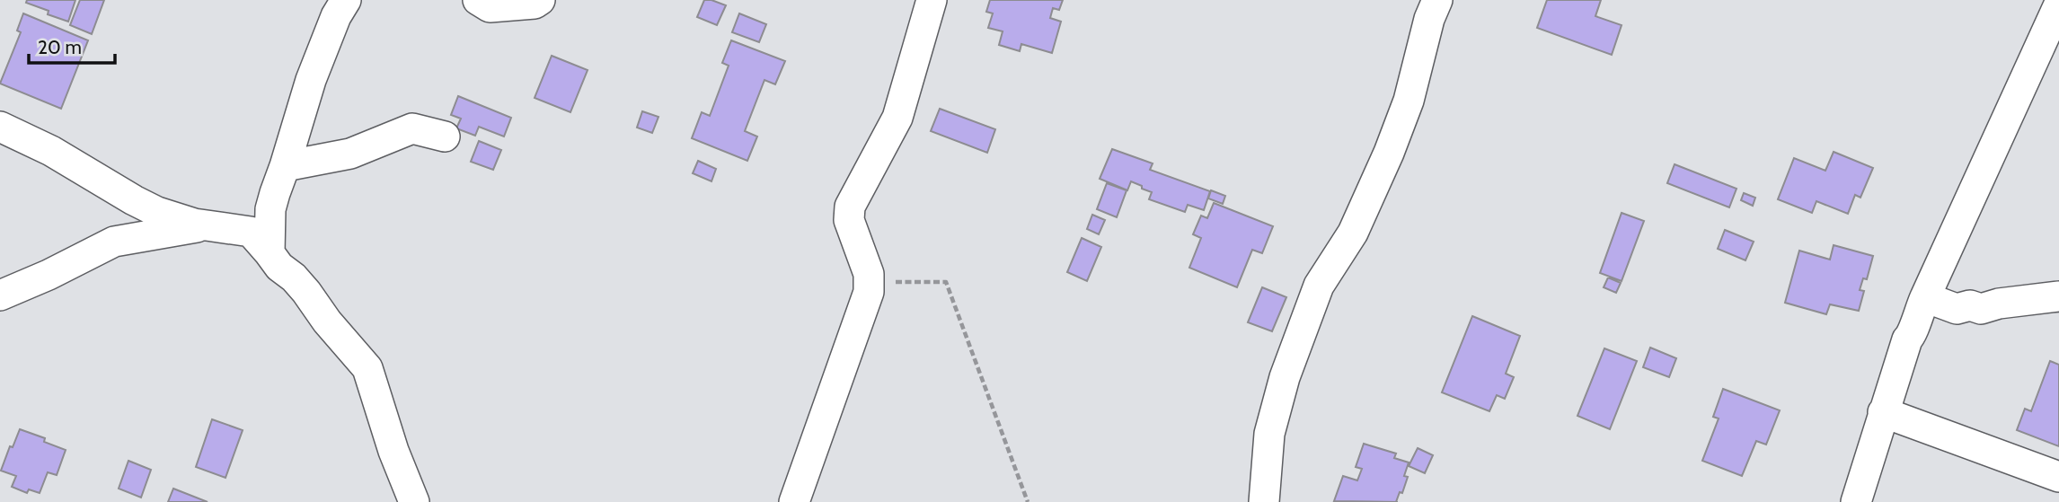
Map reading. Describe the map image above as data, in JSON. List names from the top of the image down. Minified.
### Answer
{"scale_bar":"20 m"}
